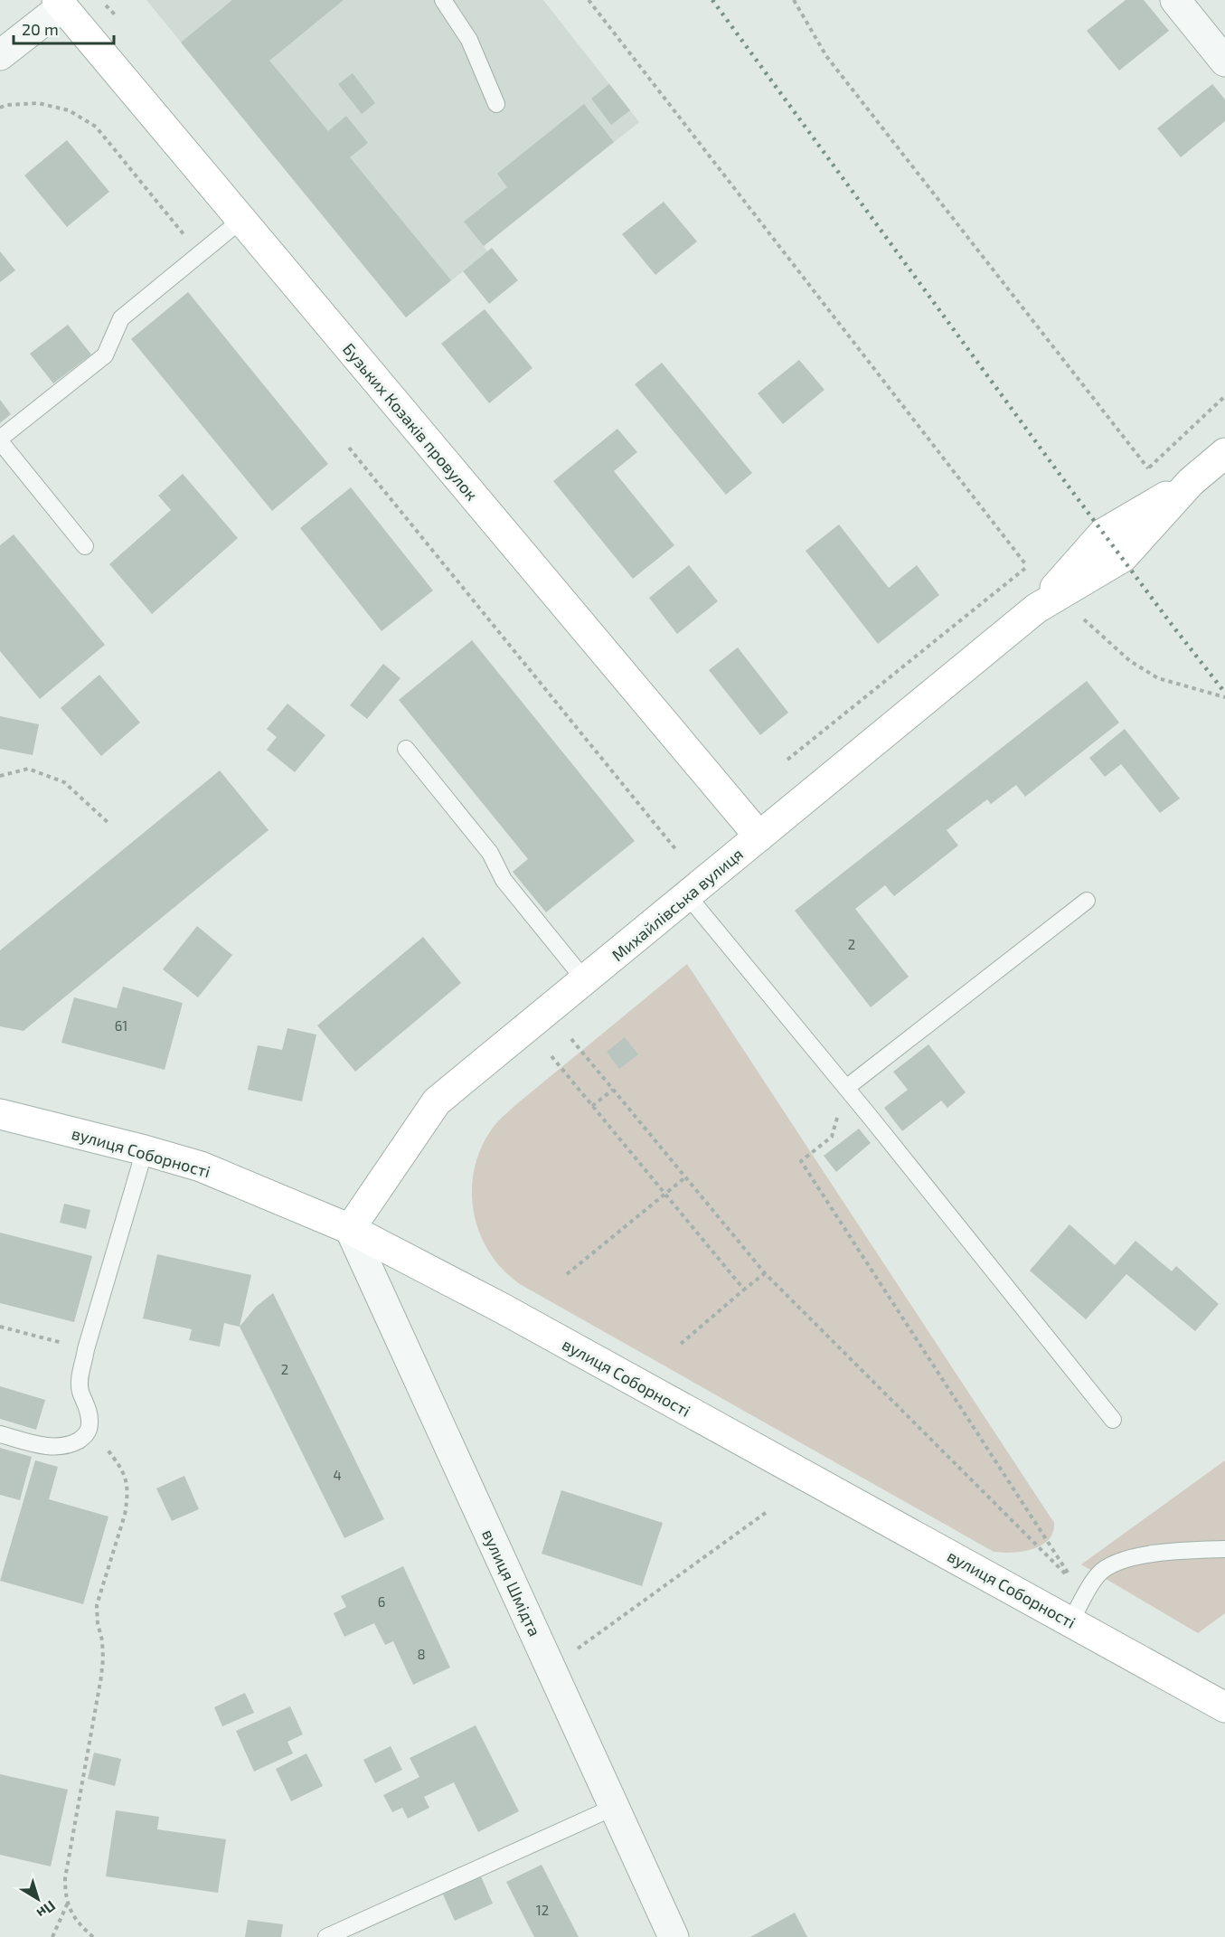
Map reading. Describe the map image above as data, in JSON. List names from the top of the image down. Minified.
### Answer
{"streets":{"main road":["Бузьких Козаків провулок","Михайлівська вулиця","вулиця Соборності"],"street":["вулиця Шмідта"]},"crossings":[["Бузьких Козаків провулок","Михайлівська вулиця"],["Михайлівська вулиця","вулиця Соборності"],["Михайлівська вулиця","вулиця Шмідта"],["вулиця Соборності","вулиця Шмідта"]],"house_numbers":["2","61","2","4","6","8","12"],"scale_bar":"20 m","north":"bottom right"}
